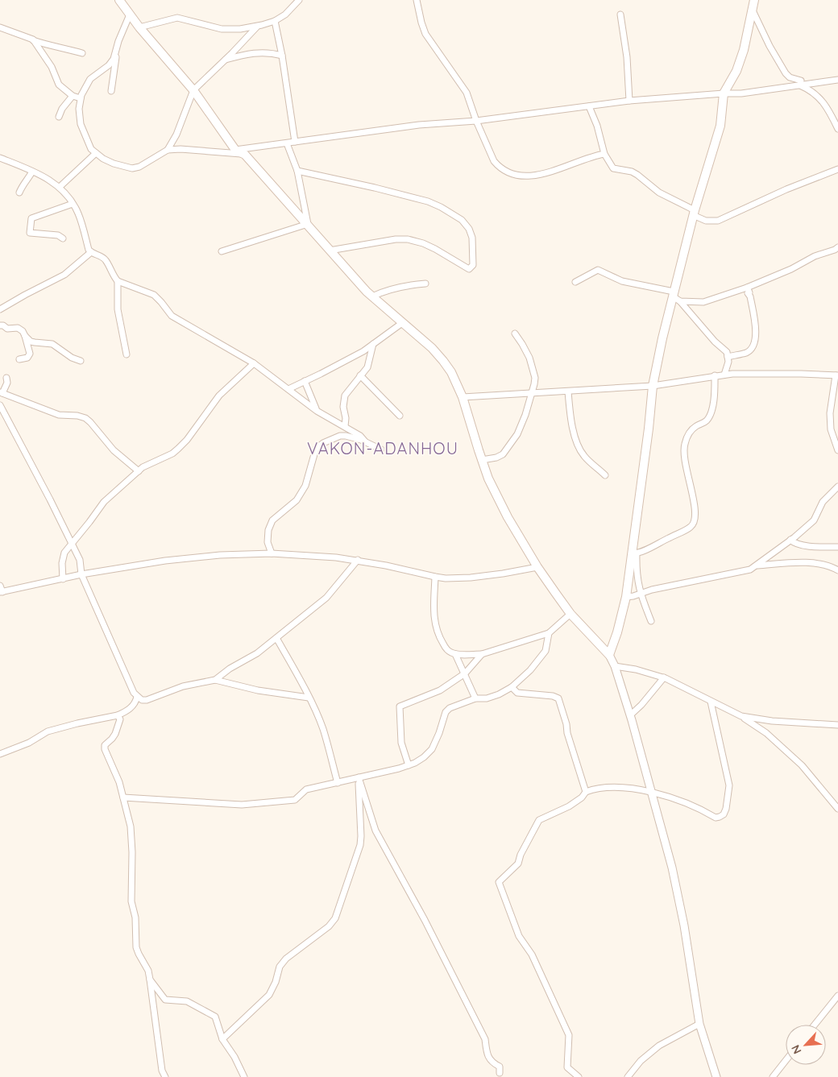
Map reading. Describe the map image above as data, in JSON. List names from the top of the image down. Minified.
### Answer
{"districts":["VAKON-ADANHOU"],"north":"bottom left"}
